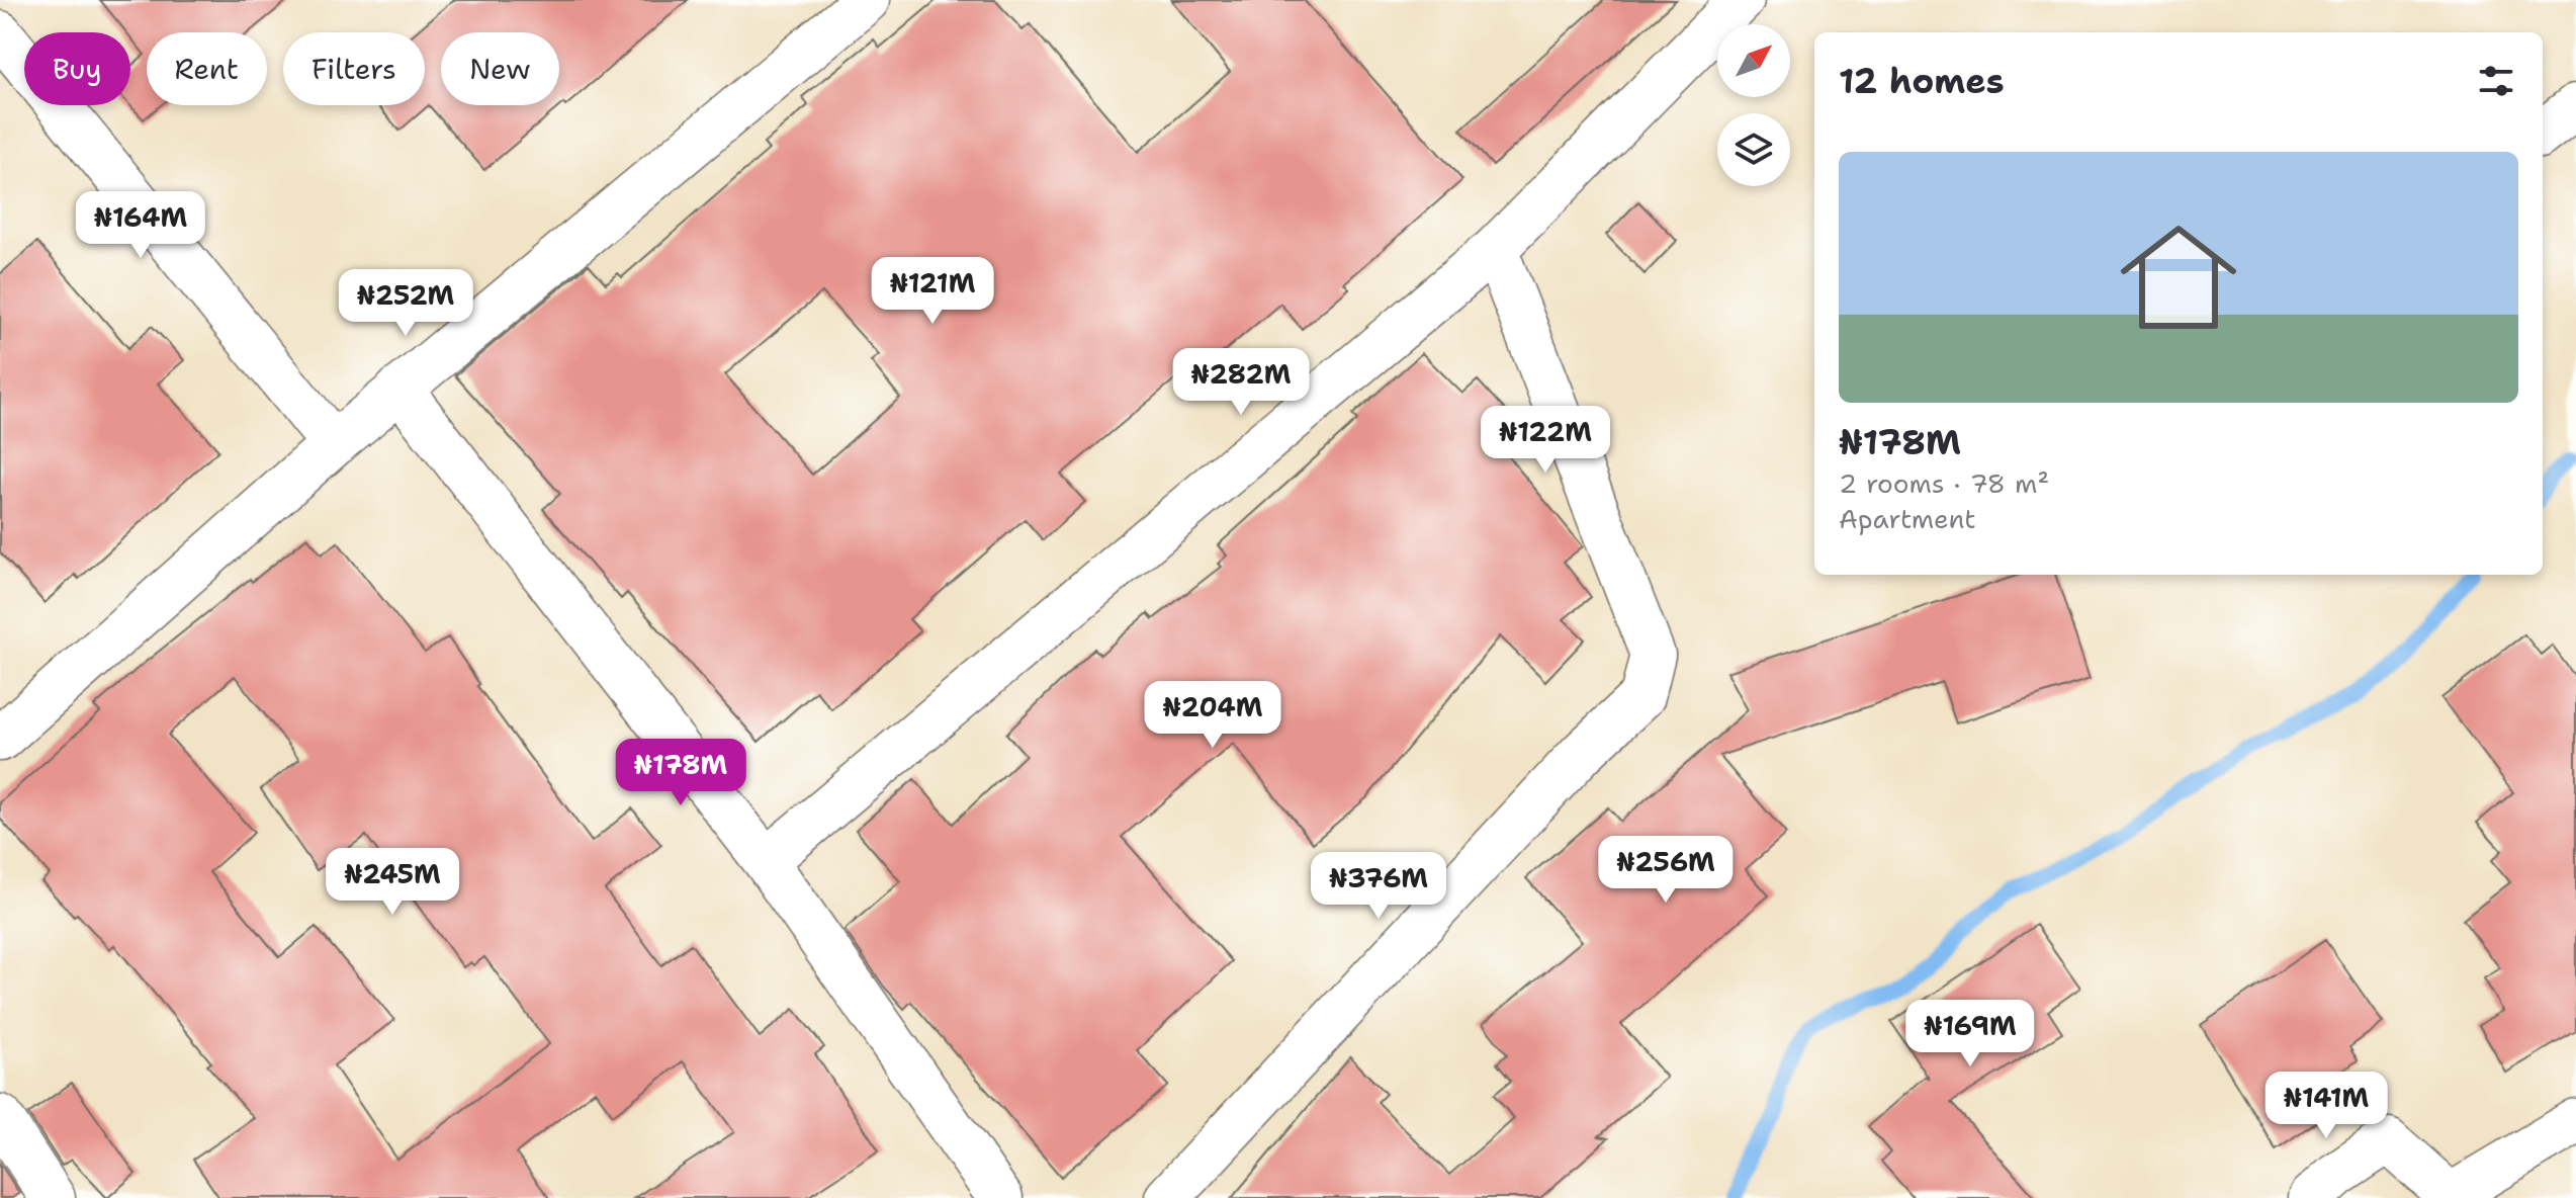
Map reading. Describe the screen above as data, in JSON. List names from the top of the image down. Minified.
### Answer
{"north":"top right","page":{"chip":["Buy","Rent","Filters","New"],"heading":"12 homes","list":[{"name":"₦178M","note":"2 rooms · 78 m² · Apartment"}],"price":["₦164M","₦121M","₦252M","₦282M","₦122M","₦204M","₦178M","₦256M","₦245M","₦376M","₦169M","₦141M"]}}
